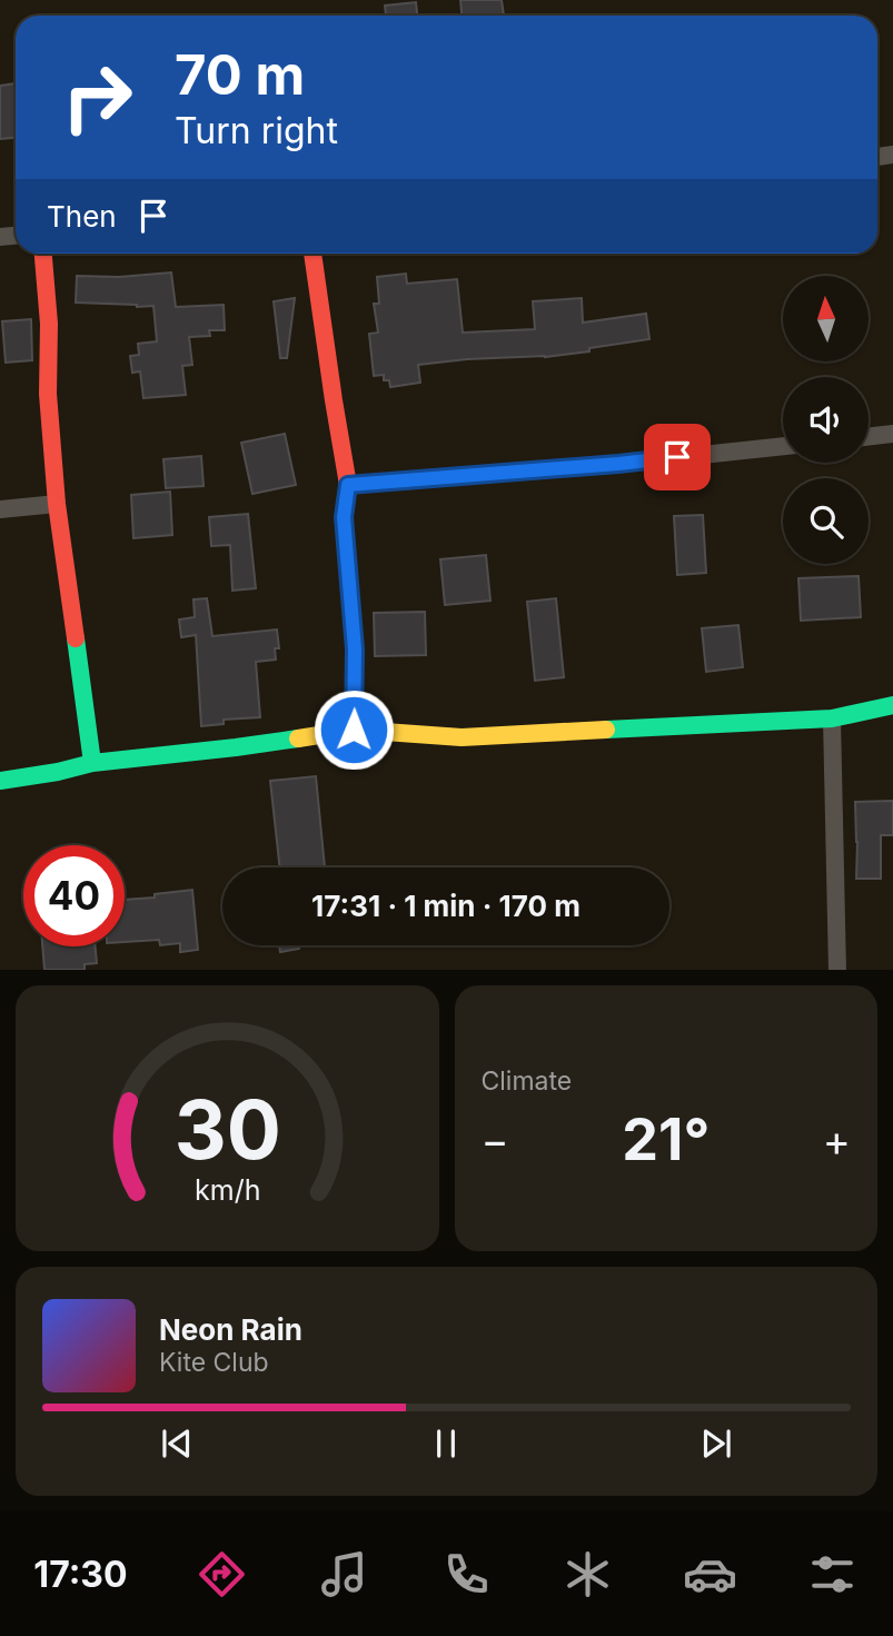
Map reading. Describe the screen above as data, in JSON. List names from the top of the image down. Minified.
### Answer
{"north":"top","page":{"turn":["70 m","Turn right"],"then":"Then","limit":"40","trip":"17:31 · 1 min · 170 m","tile":"Climate","heat":["−","21°","+"],"song":["Neon Rain","Kite Club"],"tabs":"17:30","gauge":["30","km/h"]}}
